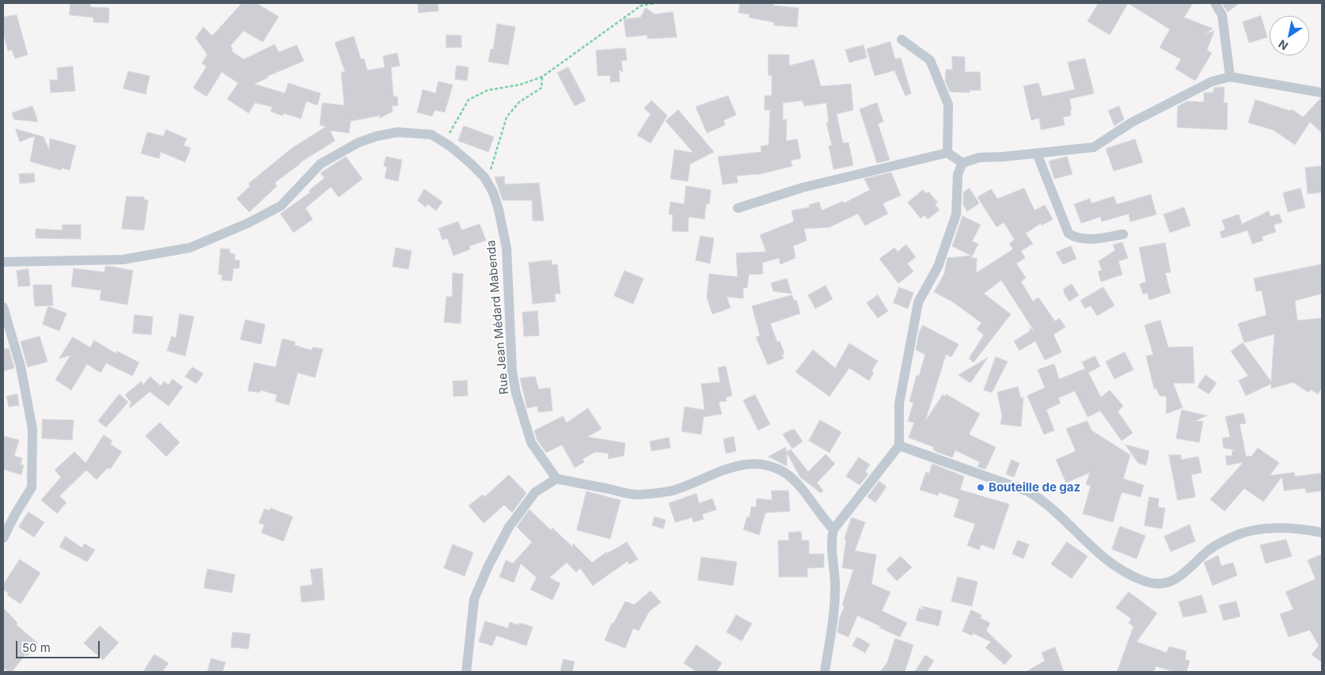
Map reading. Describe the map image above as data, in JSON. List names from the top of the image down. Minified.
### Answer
{"streets":{"street":["Rue Jean Médard Mabenda"]},"places":["Bouteille de gaz"],"scale_bar":"50 m","north":"bottom left"}
